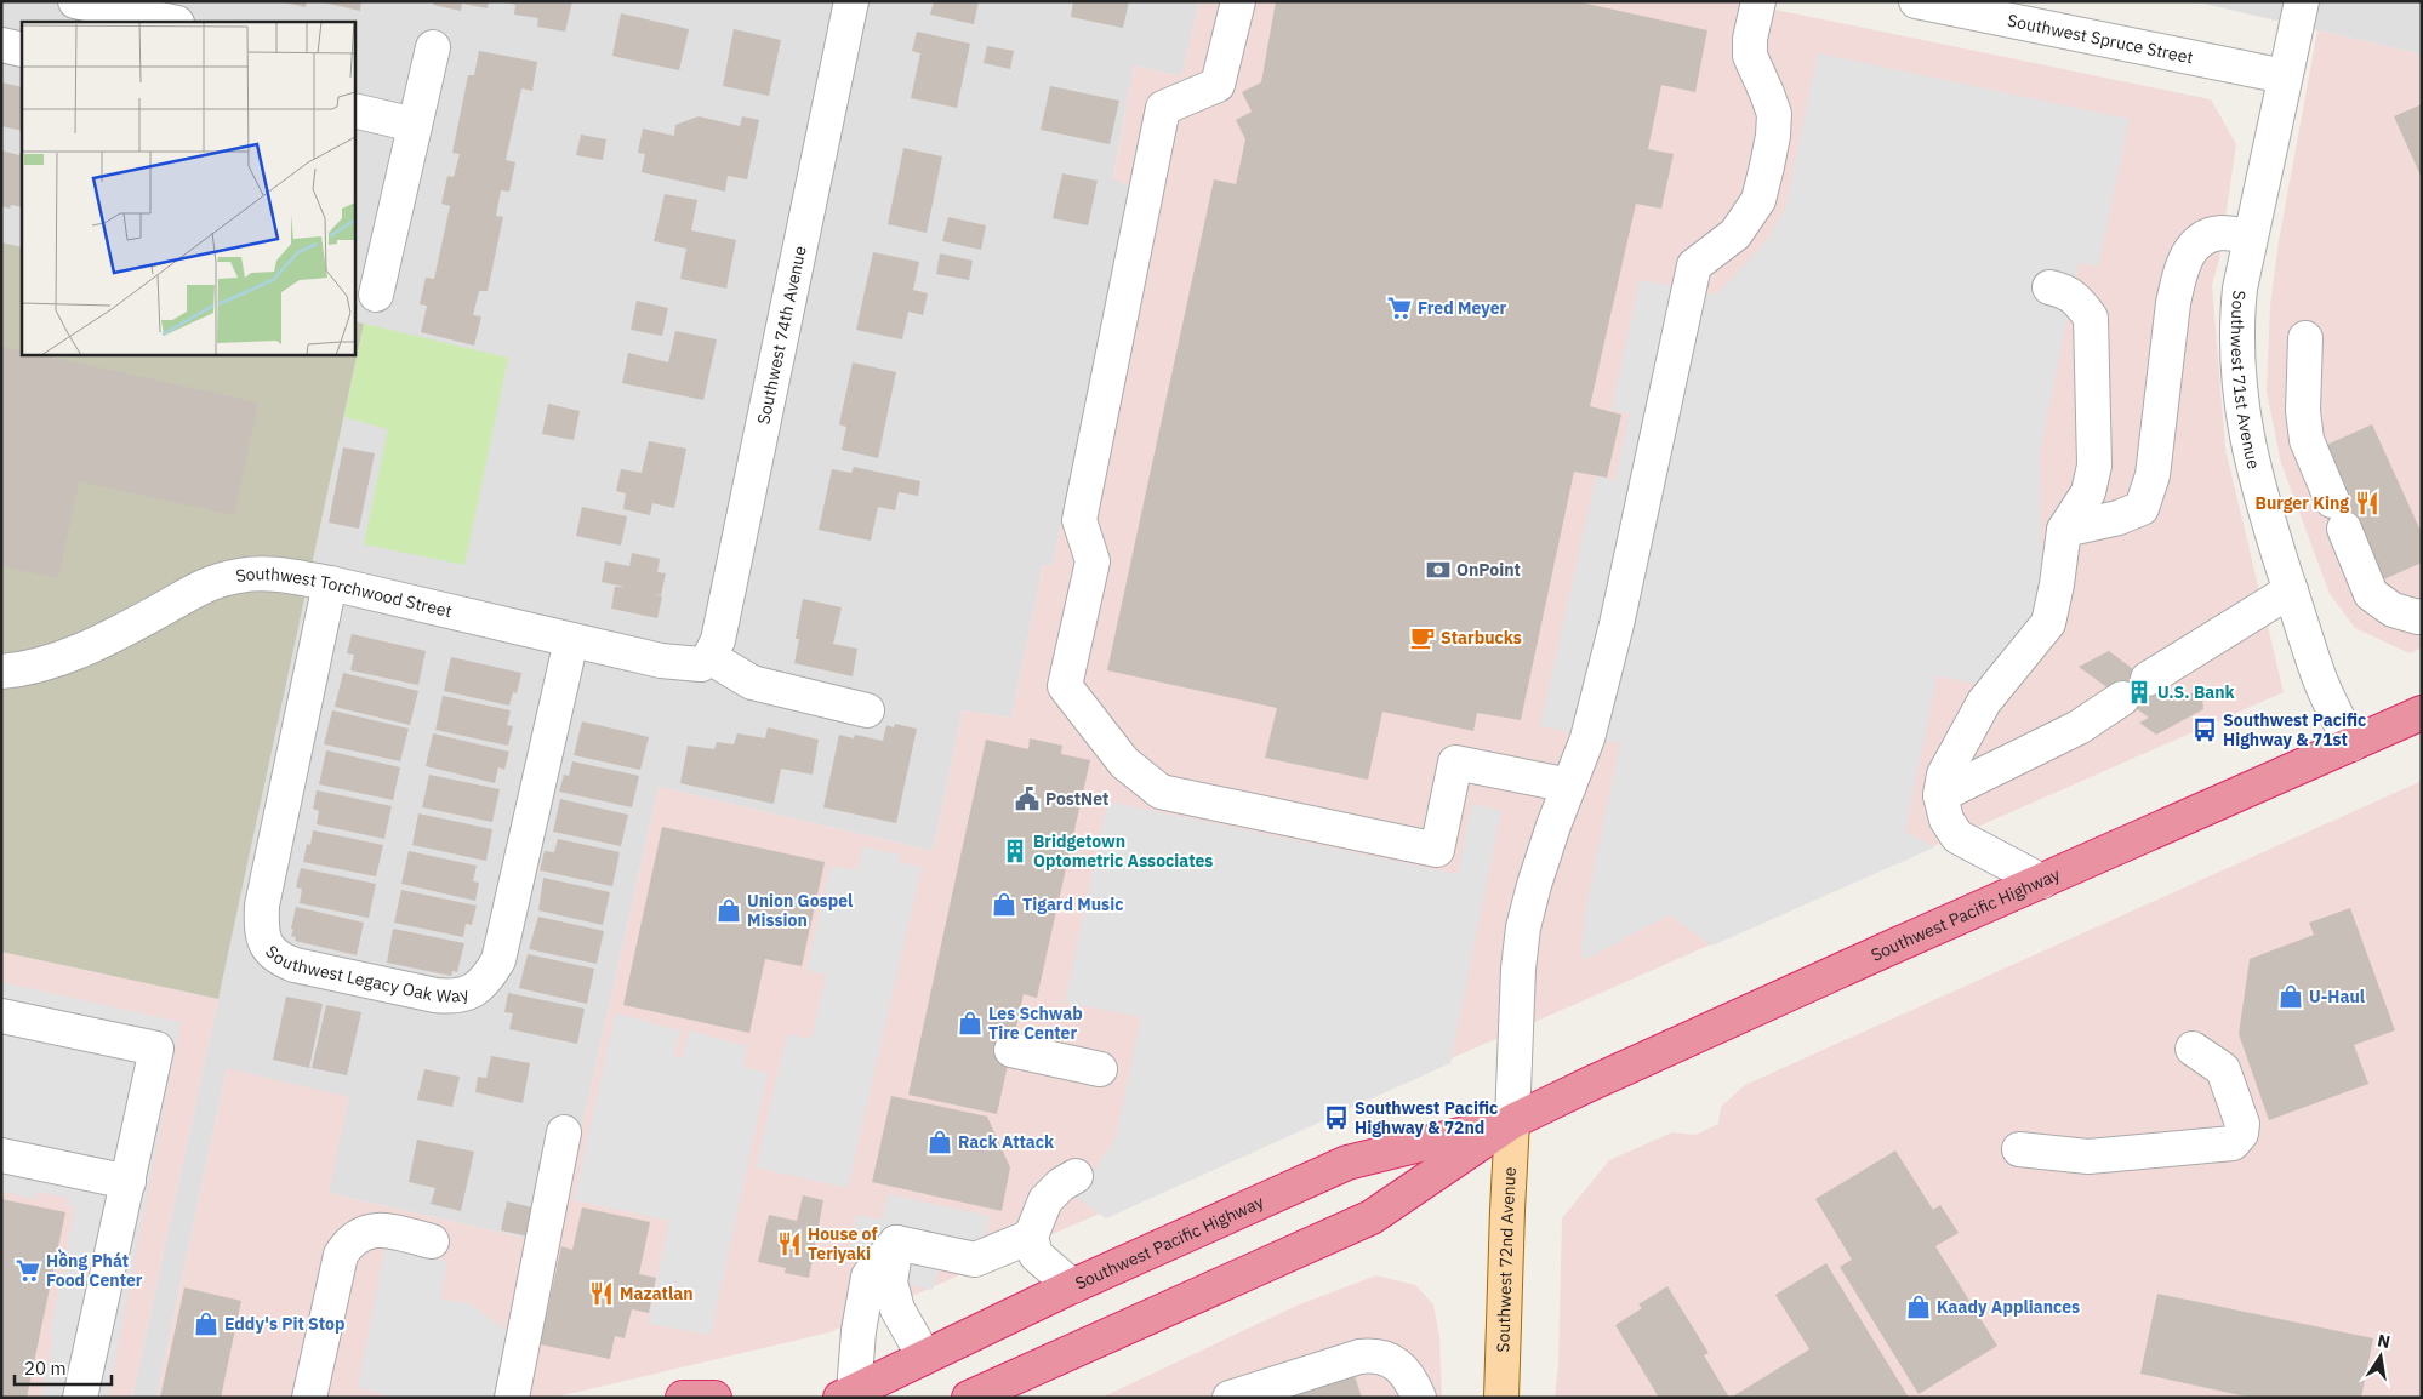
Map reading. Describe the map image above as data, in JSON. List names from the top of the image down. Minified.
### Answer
{"streets":{"highway":["Southwest Pacific Highway"],"main road":["Southwest 72nd Avenue"],"street":["Southwest Spruce Street","Southwest 74th Avenue","Southwest 71st Avenue","Southwest Torchwood Street","Southwest Legacy Oak Way"]},"crossings":[["Southwest Spruce Street","Southwest 71st Avenue"],["Southwest 74th Avenue","Southwest Torchwood Street"],["Southwest 71st Avenue","Southwest Pacific Highway"],["Southwest Torchwood Street","Southwest Legacy Oak Way"],["Southwest Pacific Highway","Southwest 72nd Avenue"]],"places":{"supermarket":["Fred Meyer","Hồng Phát Food Center"],"restaurant":["Burger King","House of Teriyaki","Mazatlan"],"bank":["OnPoint"],"cafe":["Starbucks"],"building":["U.S. Bank","Bridgetown Optometric Associates"],"bus stop":["Southwest Pacific Highway & 71st","Southwest Pacific Highway & 72nd"],"public building":["PostNet"],"shop":["Tigard Music","Union Gospel Mission","U-Haul","Les Schwab Tire Center","Rack Attack","Kaady Appliances","Eddy's Pit Stop"]},"scale_bar":"20 m","north":"top"}
